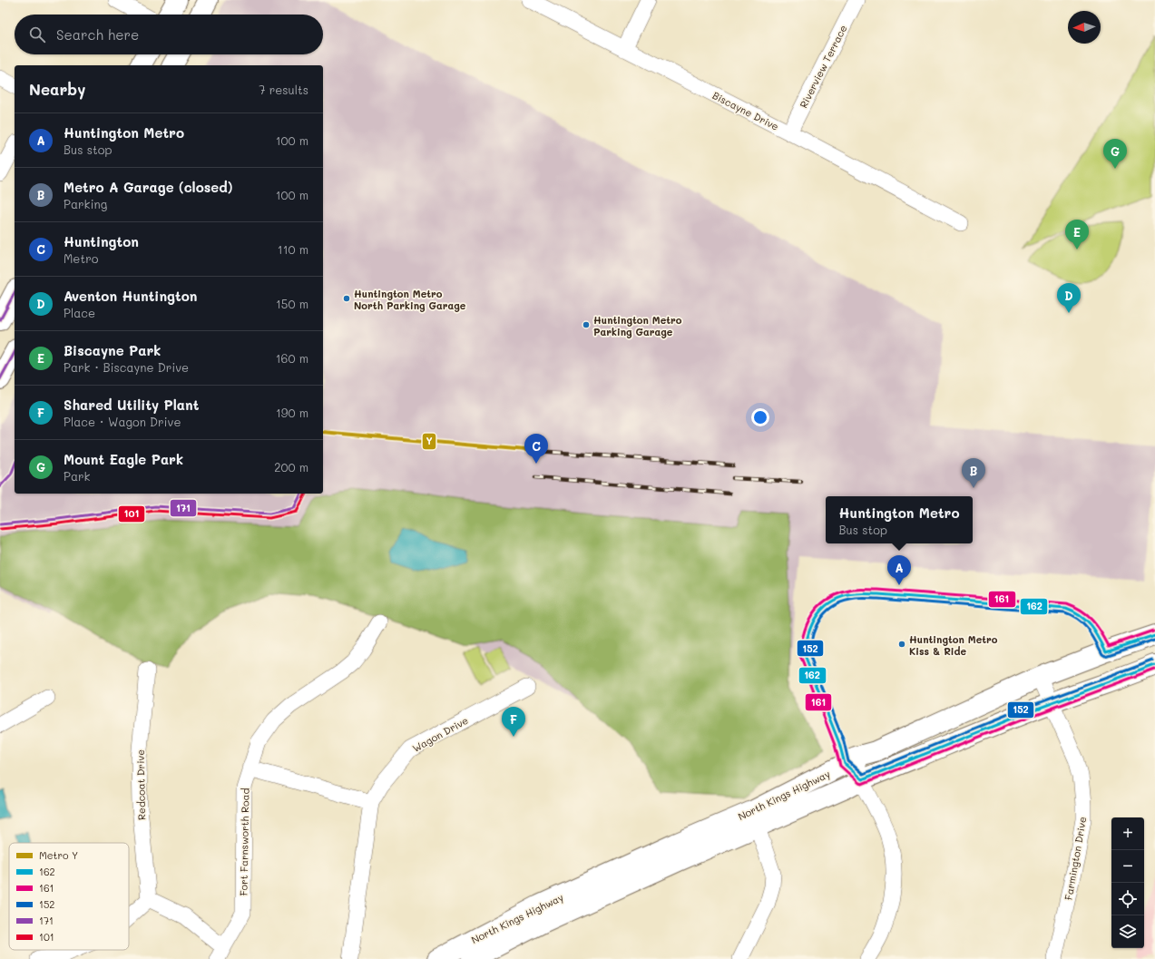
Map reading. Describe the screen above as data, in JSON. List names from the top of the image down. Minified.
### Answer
{"streets":{"main road":["North Kings Highway"],"street":["Riverview Terrace","Biscayne Drive","Wagon Drive","Redcoat Drive","Fort Farnsworth Road","Farmington Drive"]},"crossings":[["Riverview Terrace","Biscayne Drive"],["North Kings Highway","Farmington Drive"]],"places":["Huntington Metro North Parking Garage","Huntington Metro Parking Garage","Huntington Metro Kiss & Ride"],"lines":["transit line 171","metro line Y","transit line 101","transit line 161","transit line 162","transit line 152"],"legend":["Metro Y","162","161","152","171","101"],"north":"left","page":{"search":"Search here","heading":["Nearby","7 results"],"list":[{"mark":"A","name":"Huntington Metro","note":"Bus stop","value":"100 m"},{"mark":"B","name":"Metro A Garage (closed)","note":"Parking","value":"100 m"},{"mark":"C","name":"Huntington","note":"Metro","value":"110 m"},{"mark":"D","name":"Aventon Huntington","note":"Place","value":"150 m"},{"mark":"E","name":"Biscayne Park","note":"Park · Biscayne Drive","value":"160 m"},{"mark":"F","name":"Shared Utility Plant","note":"Place · Wagon Drive","value":"190 m"},{"mark":"G","name":"Mount Eagle Park","note":"Park","value":"200 m"}],"pins":["G","E","D","C","B","A","F"],"popup":["Huntington Metro","Bus stop"],"map_buttons":["+","−"]}}
